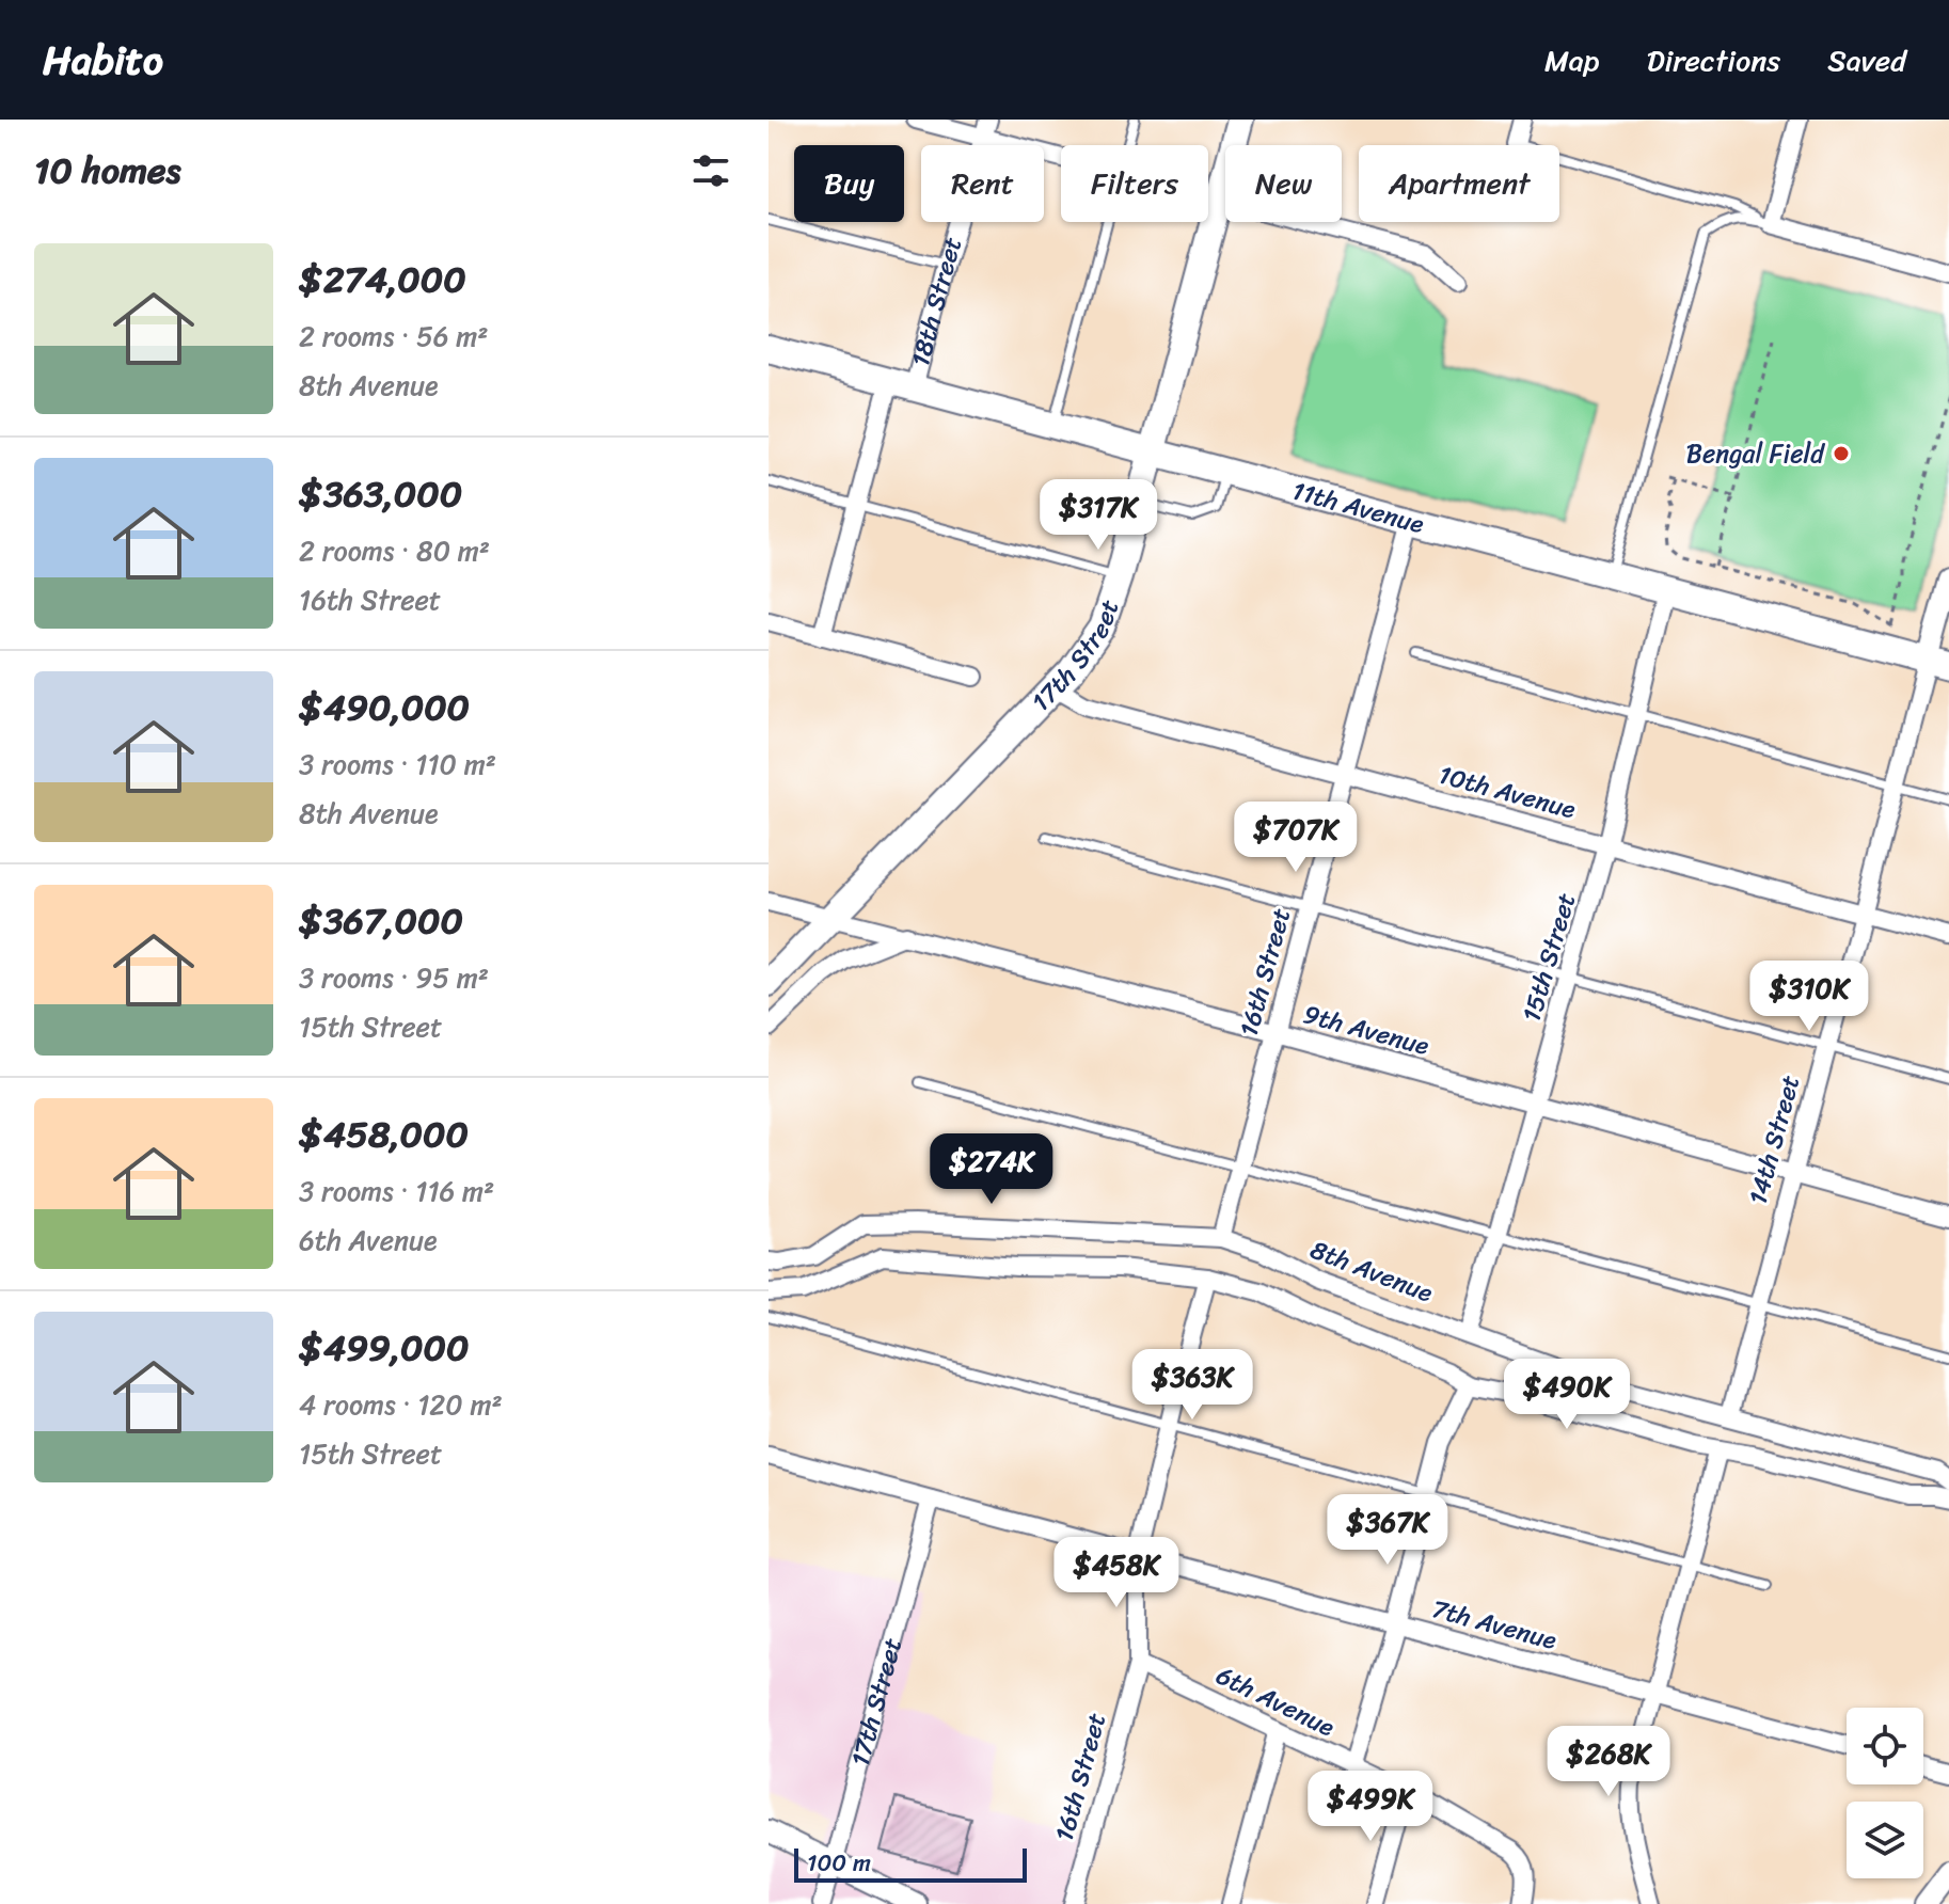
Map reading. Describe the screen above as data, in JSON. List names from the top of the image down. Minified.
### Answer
{"streets":{"main road":["11th Avenue","17th Street"],"street":["18th Street","10th Avenue","15th Street","16th Street","9th Avenue","14th Street","8th Avenue","7th Avenue","6th Avenue"]},"crossings":[["18th Street","11th Avenue"],["11th Avenue","17th Street"],["11th Avenue","15th Street"],["11th Avenue","16th Street"],["11th Avenue","14th Street"],["17th Street","10th Avenue"],["17th Street","9th Avenue"],["17th Street","7th Avenue"],["10th Avenue","15th Street"],["10th Avenue","16th Street"],["10th Avenue","14th Street"],["15th Street","9th Avenue"],["15th Street","8th Avenue"],["16th Street","9th Avenue"],["16th Street","8th Avenue"],["16th Street","6th Avenue"],["9th Avenue","14th Street"],["14th Street","8th Avenue"]],"places":["Bengal Field"],"scale_bar":"100 m","page":{"header":"Habito","nav":["Map","Directions","Saved"],"heading":"10 homes","chip":["Buy","Rent","Filters","New","Apartment"],"list":[{"name":"$274,000","note":"2 rooms · 56 m² · 8th Avenue"},{"name":"$363,000","note":"2 rooms · 80 m² · 16th Street"},{"name":"$490,000","note":"3 rooms · 110 m² · 8th Avenue"},{"name":"$367,000","note":"3 rooms · 95 m² · 15th Street"},{"name":"$458,000","note":"3 rooms · 116 m² · 6th Avenue"},{"name":"$499,000","note":"4 rooms · 120 m² · 15th Street"}],"price":["$317K","$707K","$310K","$274K","$363K","$490K","$367K","$458K","$268K","$499K"],"scale":"100 m"}}
